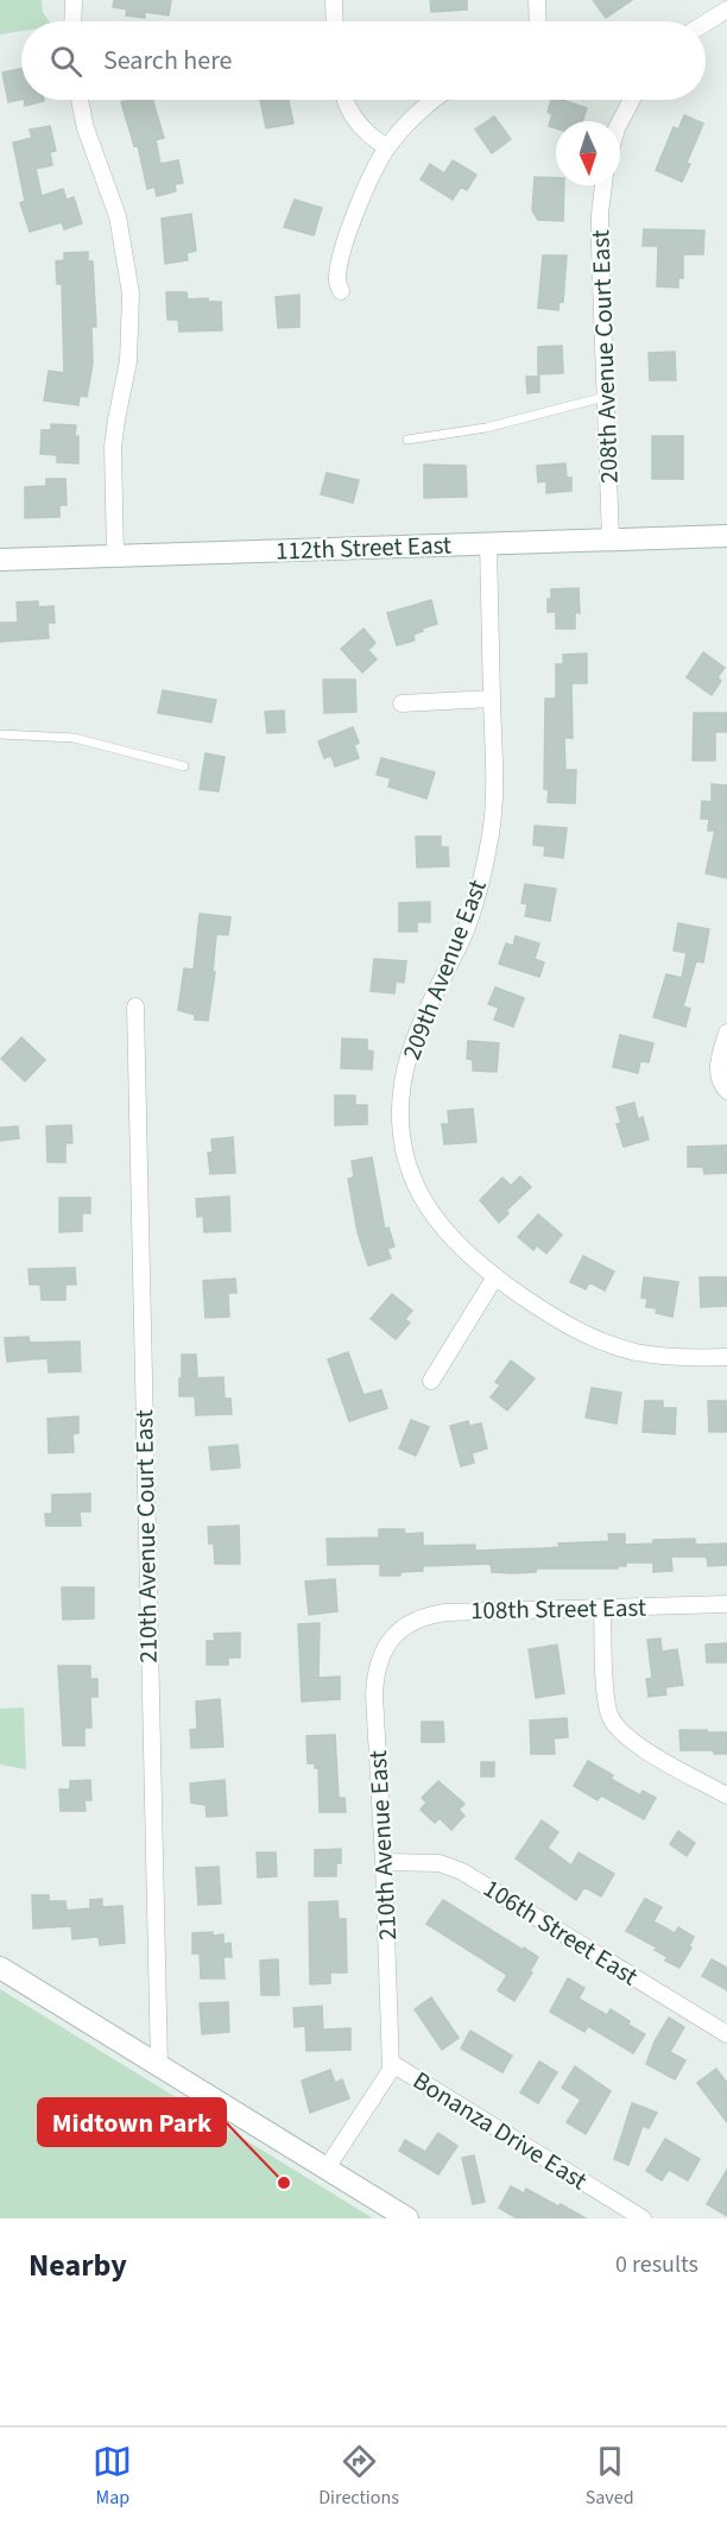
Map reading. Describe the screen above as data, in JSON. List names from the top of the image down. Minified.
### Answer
{"streets":{"street":["208th Avenue Court East","112th Street East","209th Avenue East","210th Avenue Court East","108th Street East","210th Avenue East","106th Street East","Bonanza Drive East"]},"crossings":[["208th Avenue Court East","112th Street East"],["112th Street East","209th Avenue East"],["108th Street East","210th Avenue East"],["210th Avenue East","106th Street East"],["210th Avenue East","Bonanza Drive East"]],"places":["Midtown Park"],"north":"bottom","page":{"search":"Search here","heading":["Nearby","0 results"],"nav":["Map","Directions","Saved"]}}
